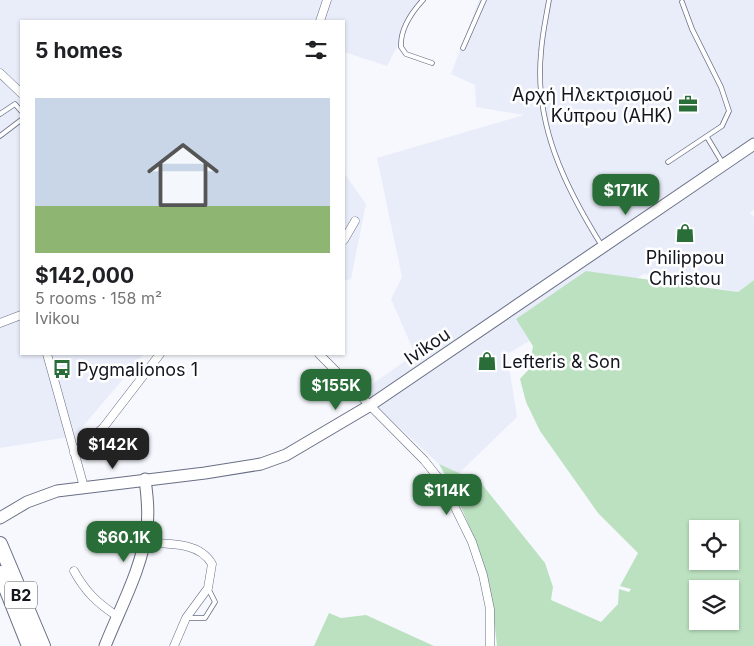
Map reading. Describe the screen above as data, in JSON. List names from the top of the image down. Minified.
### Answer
{"streets":{"highway":["B2"],"street":["Ivikou"]},"places":{"office":["Αρχή Ηλεκτρισμού Κύπρου (ΑΗΚ)"],"shop":["Philippou Christou","Lefteris & Son"],"bus stop":["Pygmalionos 1"]},"page":{"heading":"5 homes","list":[{"name":"$142,000","note":"5 rooms · 158 m² · Ivikou"}],"price":["$171K","$155K","$142K","$114K","$60.1K"]}}
